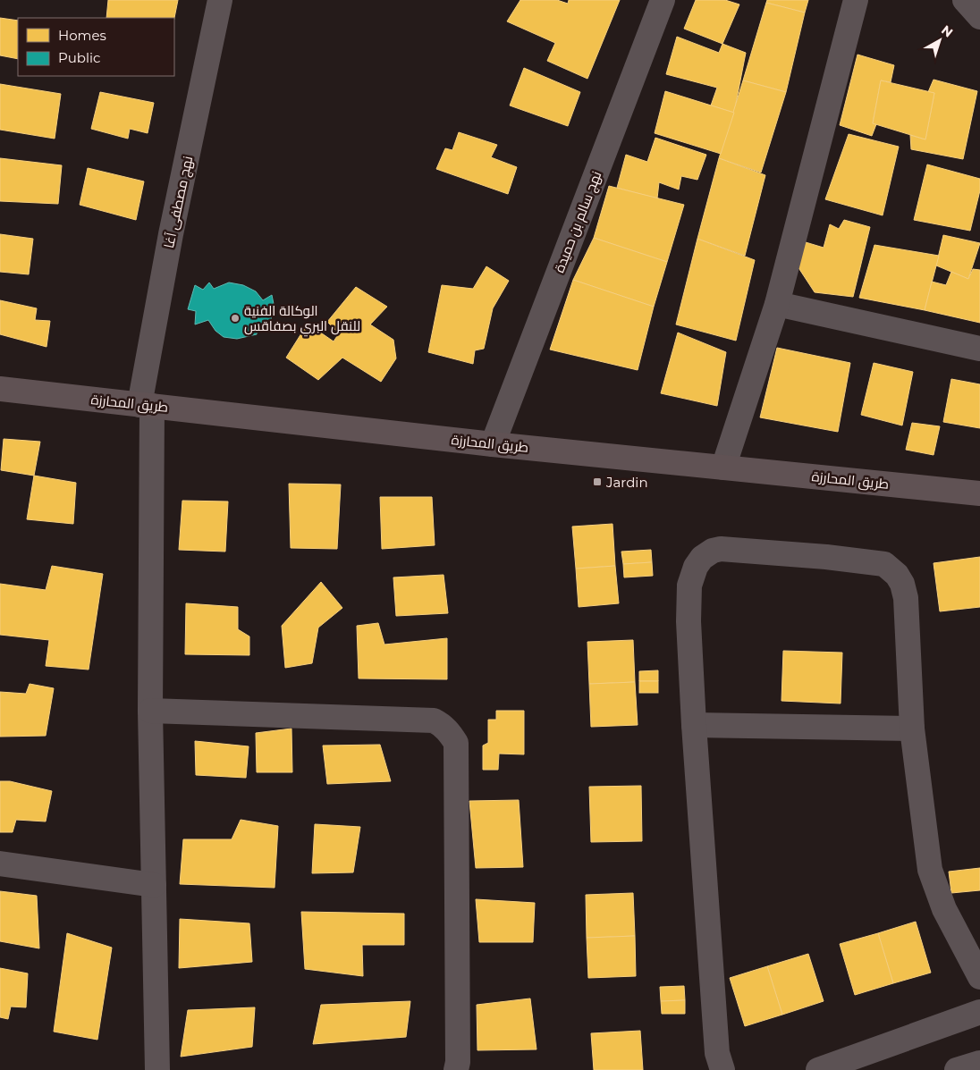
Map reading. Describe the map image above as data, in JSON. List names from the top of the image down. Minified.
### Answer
{"streets":{"main road":["طريق المحارزة"],"street":["نهج مصطفى آغا","نهج سالم بن حميدة"]},"crossings":[["نهج مصطفى آغا","طريق المحارزة"],["نهج سالم بن حميدة","طريق المحارزة"]],"places":{"other":["الوكالة الفنية للنقل البري بصفاقس"],"transit":["Jardin"]},"legend":["Homes","Public"],"north":"top right"}
